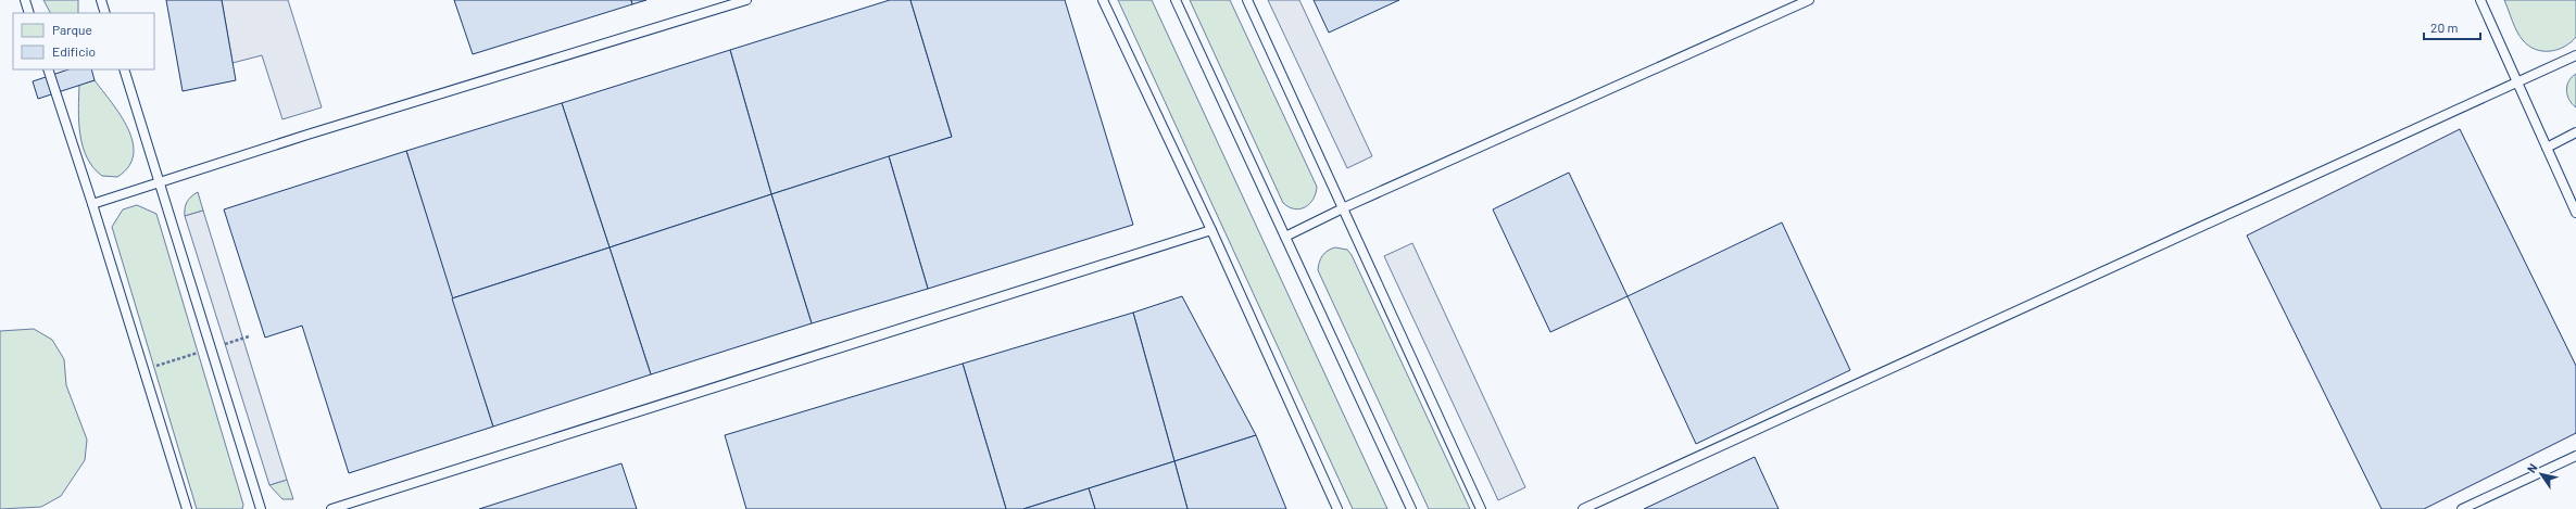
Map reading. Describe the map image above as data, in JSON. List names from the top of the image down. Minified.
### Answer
{"legend":["Parque","Edificio"],"scale_bar":"20 m","north":"top left"}
